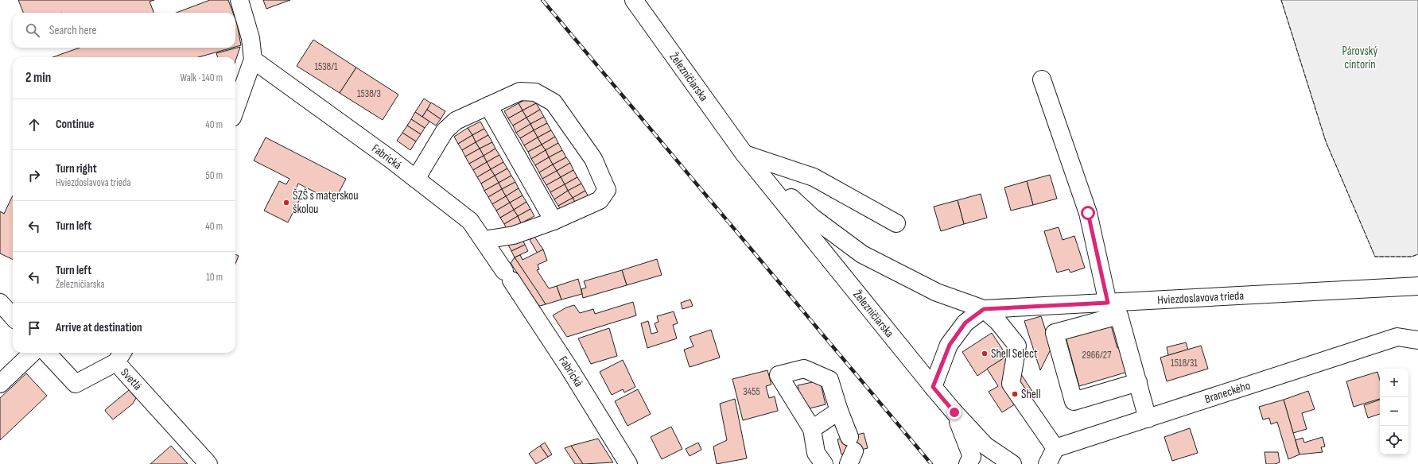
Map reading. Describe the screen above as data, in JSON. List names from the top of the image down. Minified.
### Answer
{"streets":{"street":["Železničiarska","Fabrická","Hviezdoslavova trieda","Svetlá","Braneckého"]},"crossings":[["Železničiarska","Hviezdoslavova trieda"]],"parks":["Párovský cintorín"],"places":["ŠZŠ s materskou školou","Shell Select","Shell"],"house_numbers":["1538/1","1538/3","2966/27","1518/31","3455"],"page":{"search":"Search here","heading":["2 min","Walk · 140 m"],"list":[["Continue","40 m"],["Turn right","Hviezdoslavova trieda","50 m"],["Turn left","40 m"],["Turn left","Železničiarska","10 m"],"Arrive at destination"],"map_buttons":["+","−"]}}
